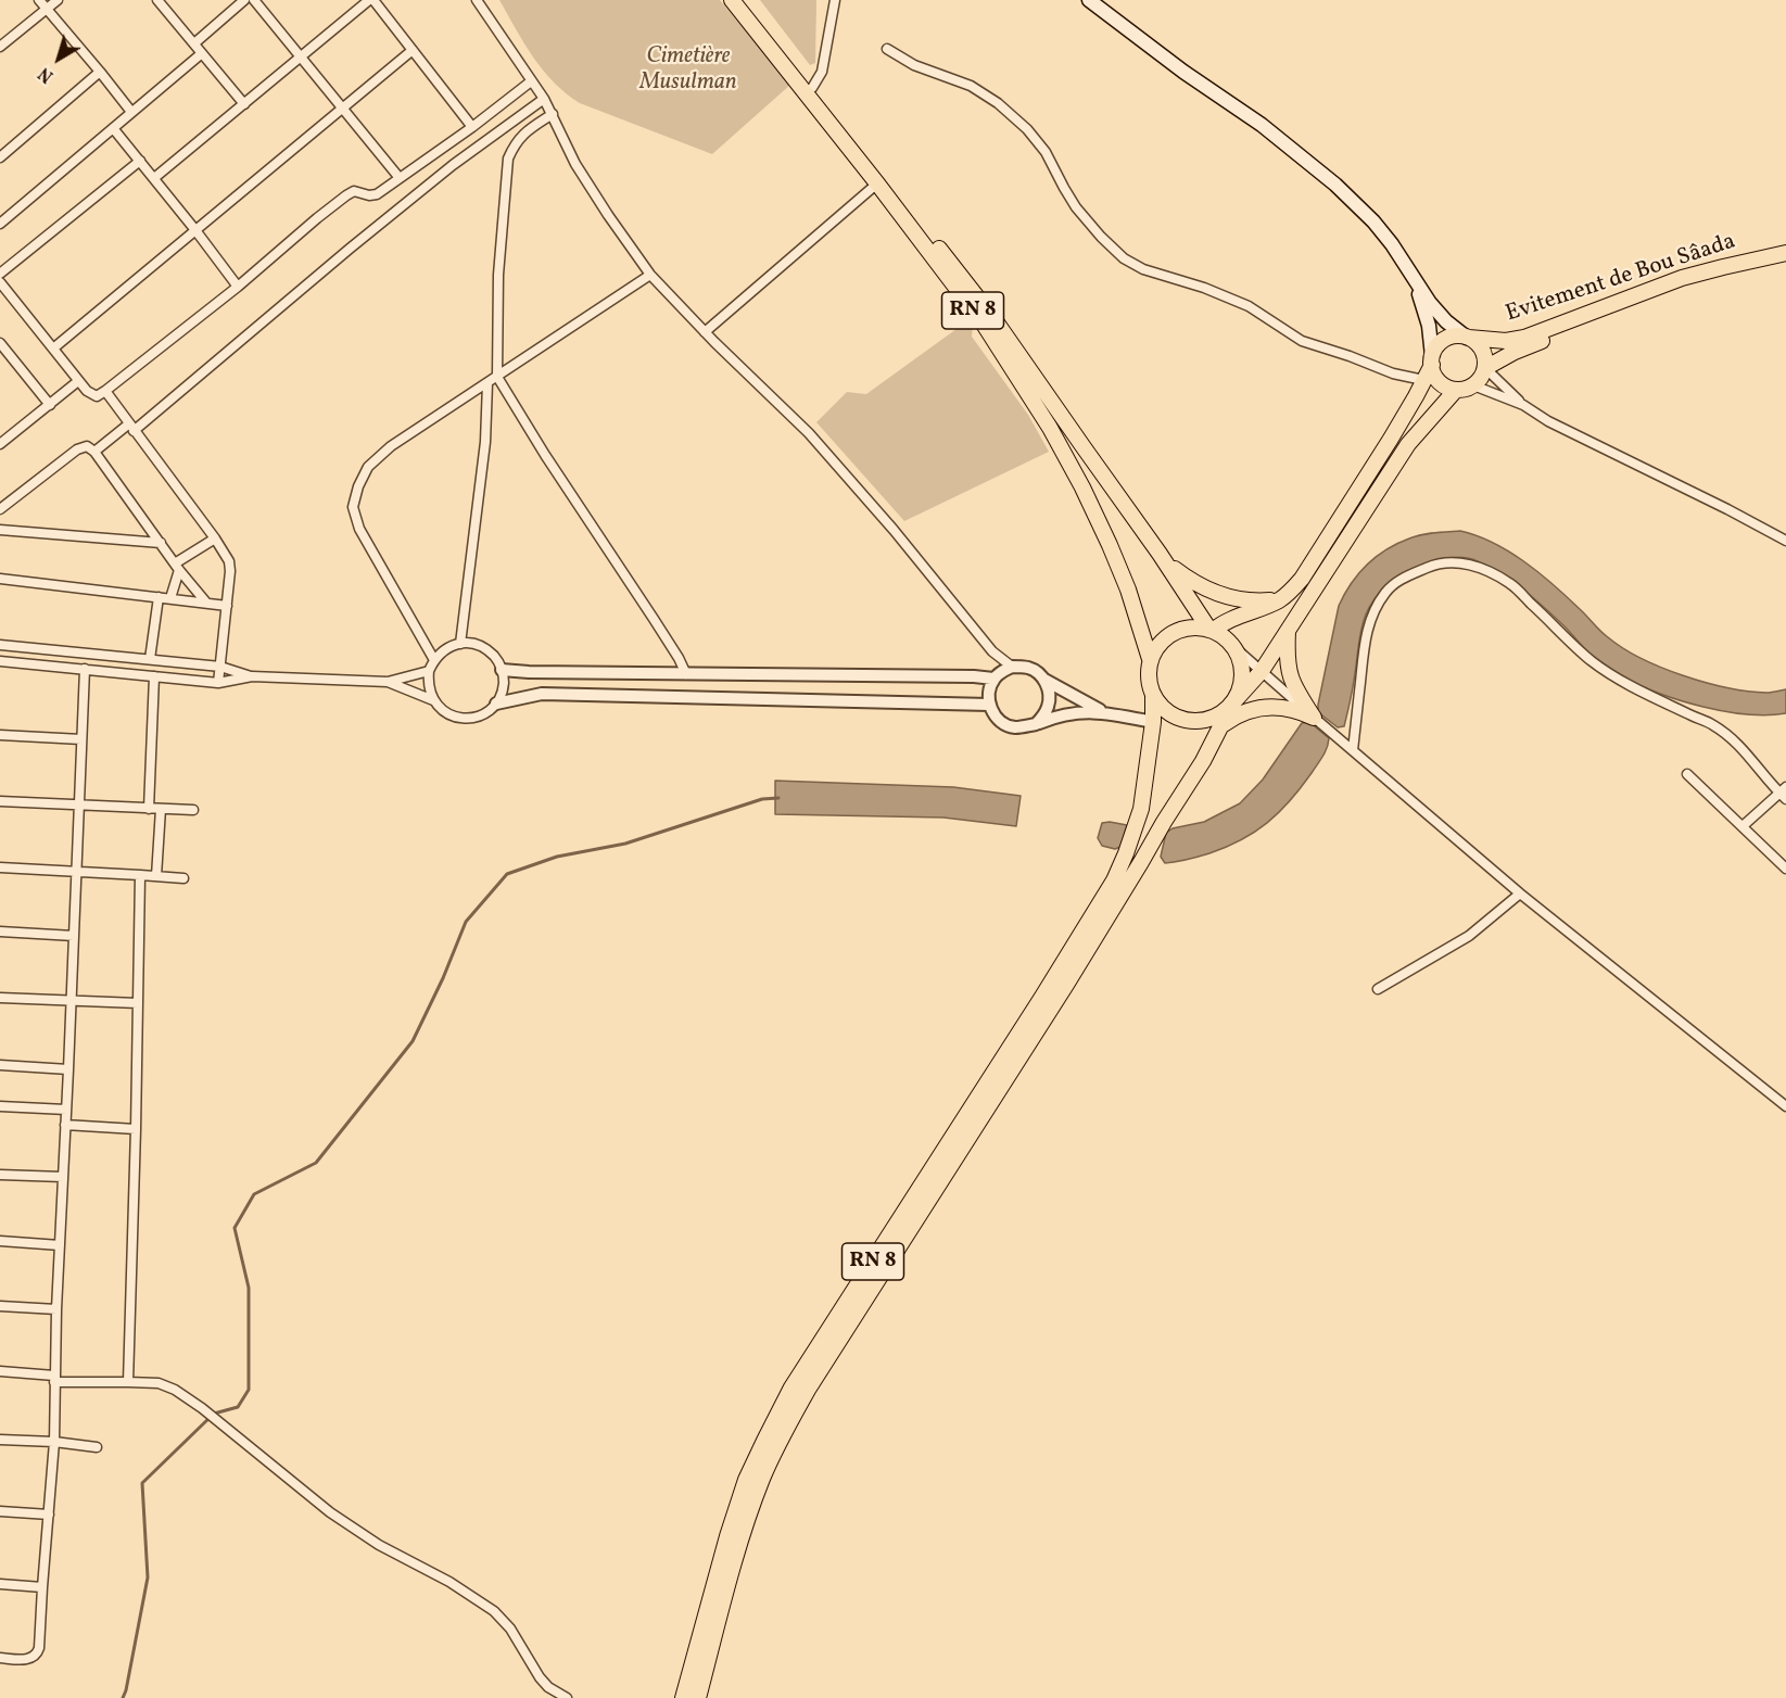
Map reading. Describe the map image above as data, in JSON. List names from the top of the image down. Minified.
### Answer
{"streets":{"highway":["Evitement de Bou Sâada","RN 8"]},"parks":["Cimetière Musulman"],"north":"bottom left"}
